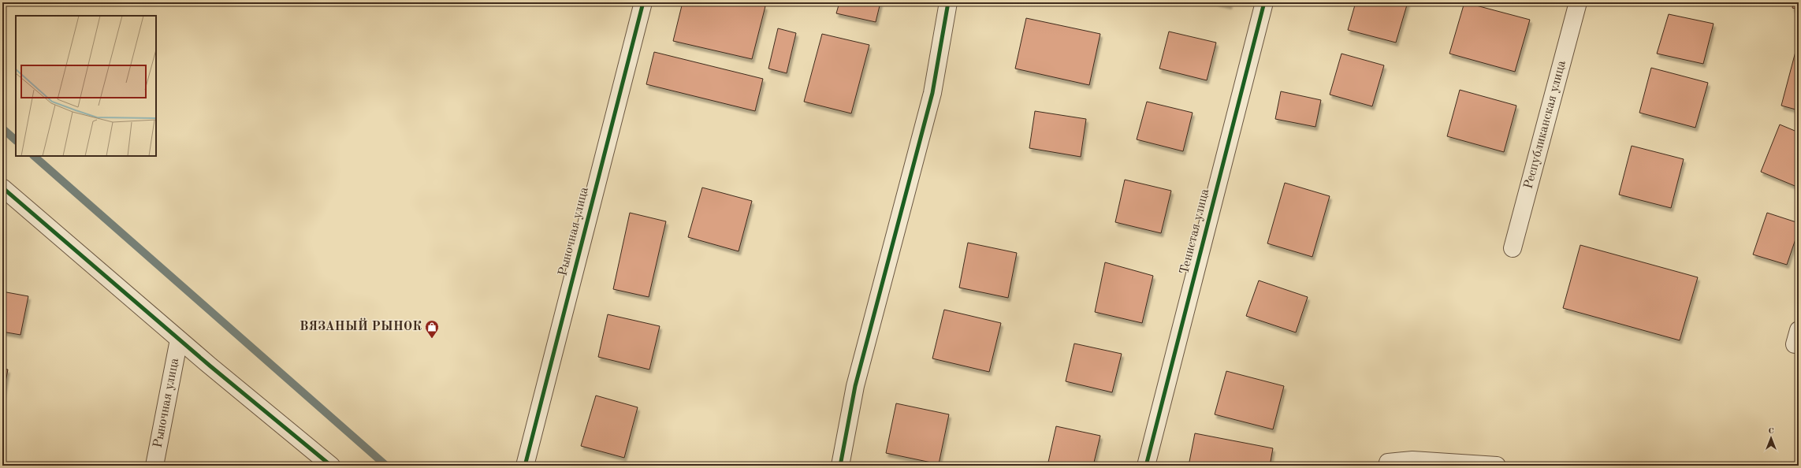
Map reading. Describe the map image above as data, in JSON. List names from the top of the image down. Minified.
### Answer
{"streets":{"street":["Республиканская улица","Рыночная улица","Тенистая улица"]},"places":{"shop":["ВЯЗАНЫЙ РЫНОК"]},"north":"top"}
